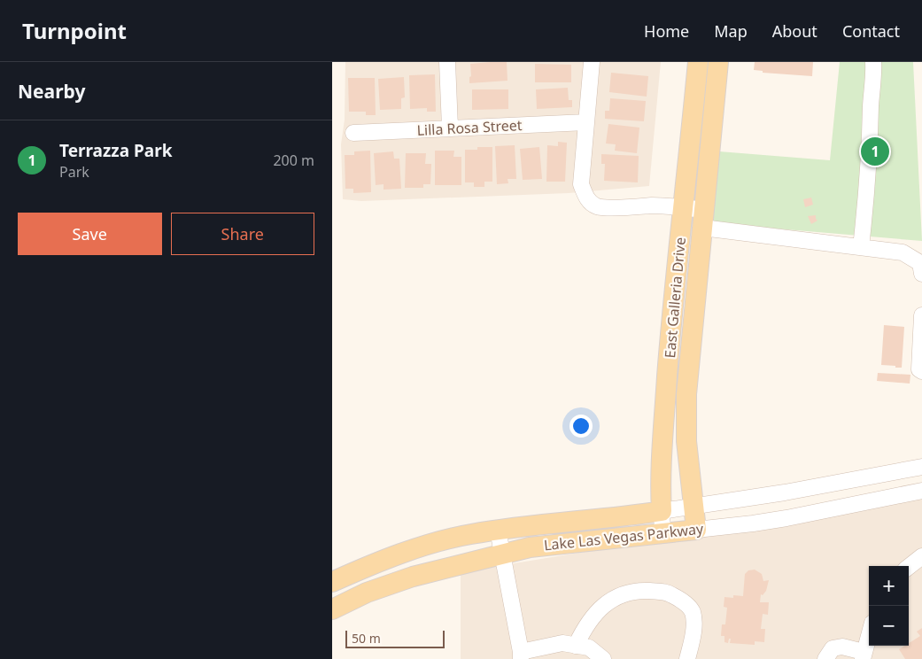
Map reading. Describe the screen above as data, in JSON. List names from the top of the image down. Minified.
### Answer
{"streets":{"main road":["East Galleria Drive","Lake Las Vegas Parkway"],"street":["Lilla Rosa Street"]},"crossings":[["East Galleria Drive","Lake Las Vegas Parkway"]],"scale_bar":"50 m","page":{"header":"Turnpoint","nav":["Home","Map","About","Contact"],"heading":"Nearby","list":[{"mark":"1","name":"Terrazza Park","note":"Park","value":"200 m"}],"pins":"1","buttons":["Save","Share"],"map_buttons":["+","−"],"scale":"50 m"}}
